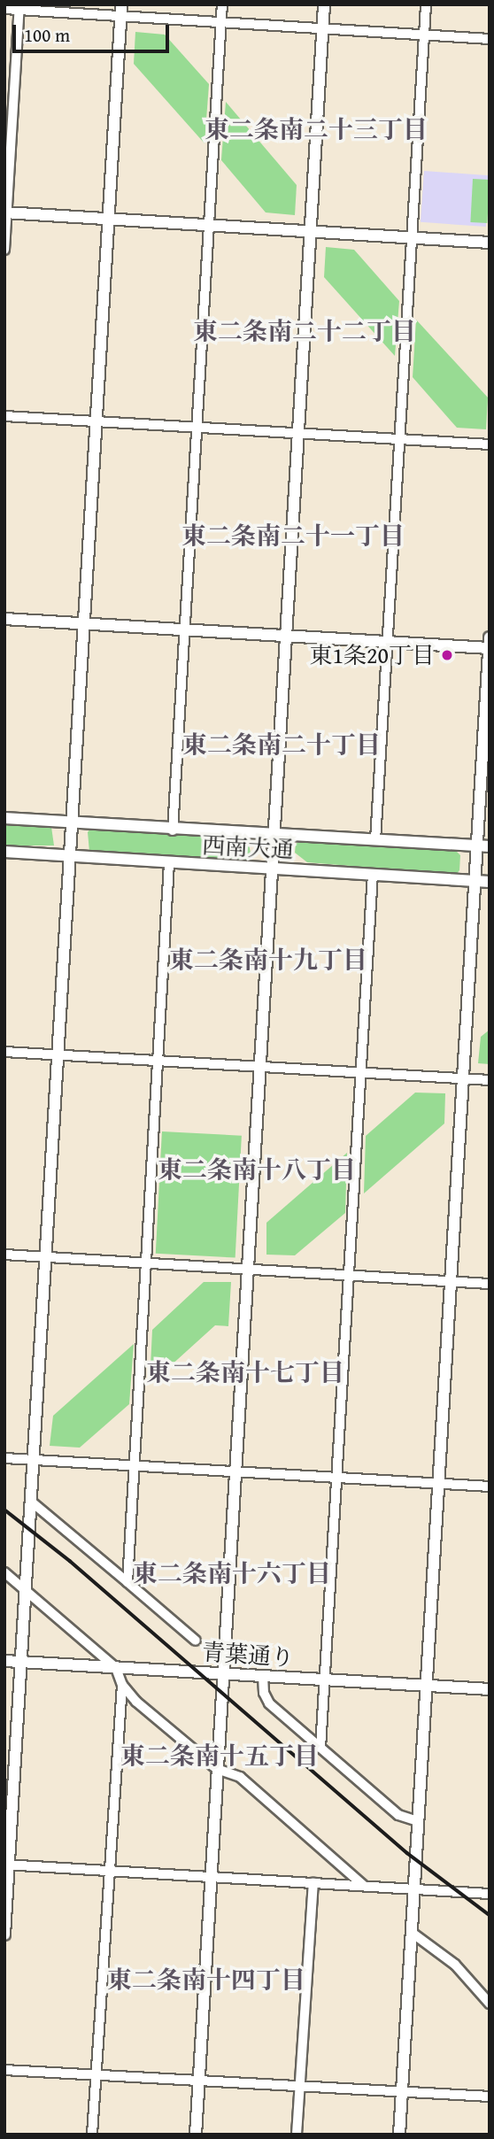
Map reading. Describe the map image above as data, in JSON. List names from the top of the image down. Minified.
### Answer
{"streets":{"street":["西南大通","青葉通り"]},"districts":["東二条南二十三丁目","東二条南二十二丁目","東二条南二十一丁目","東二条南二十丁目","東二条南十九丁目","東二条南十八丁目","東二条南十七丁目","東二条南十六丁目","東二条南十五丁目","東二条南十四丁目"],"places":["東1条20丁目"],"scale_bar":"100 m"}
